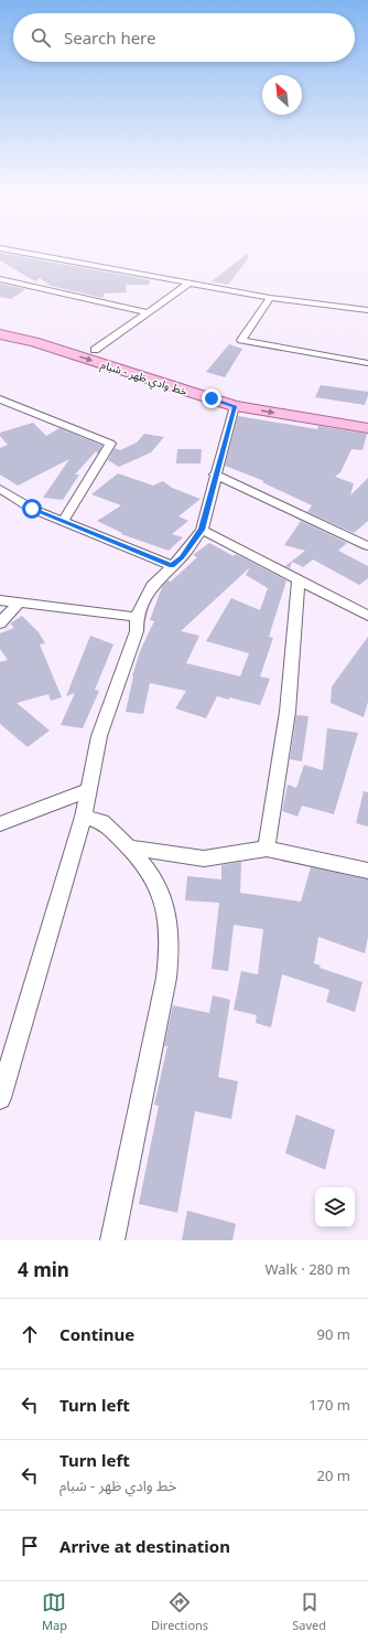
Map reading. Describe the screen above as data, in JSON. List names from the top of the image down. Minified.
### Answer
{"streets":{"main road":["خط وادي ظهر - شبام"]},"north":"top left","page":{"search":"Search here","heading":["4 min","Walk · 280 m"],"list":[["Continue","90 m"],["Turn left","170 m"],["Turn left","خط وادي ظهر - شبام","20 m"],"Arrive at destination"],"nav":["Map","Directions","Saved"]}}
